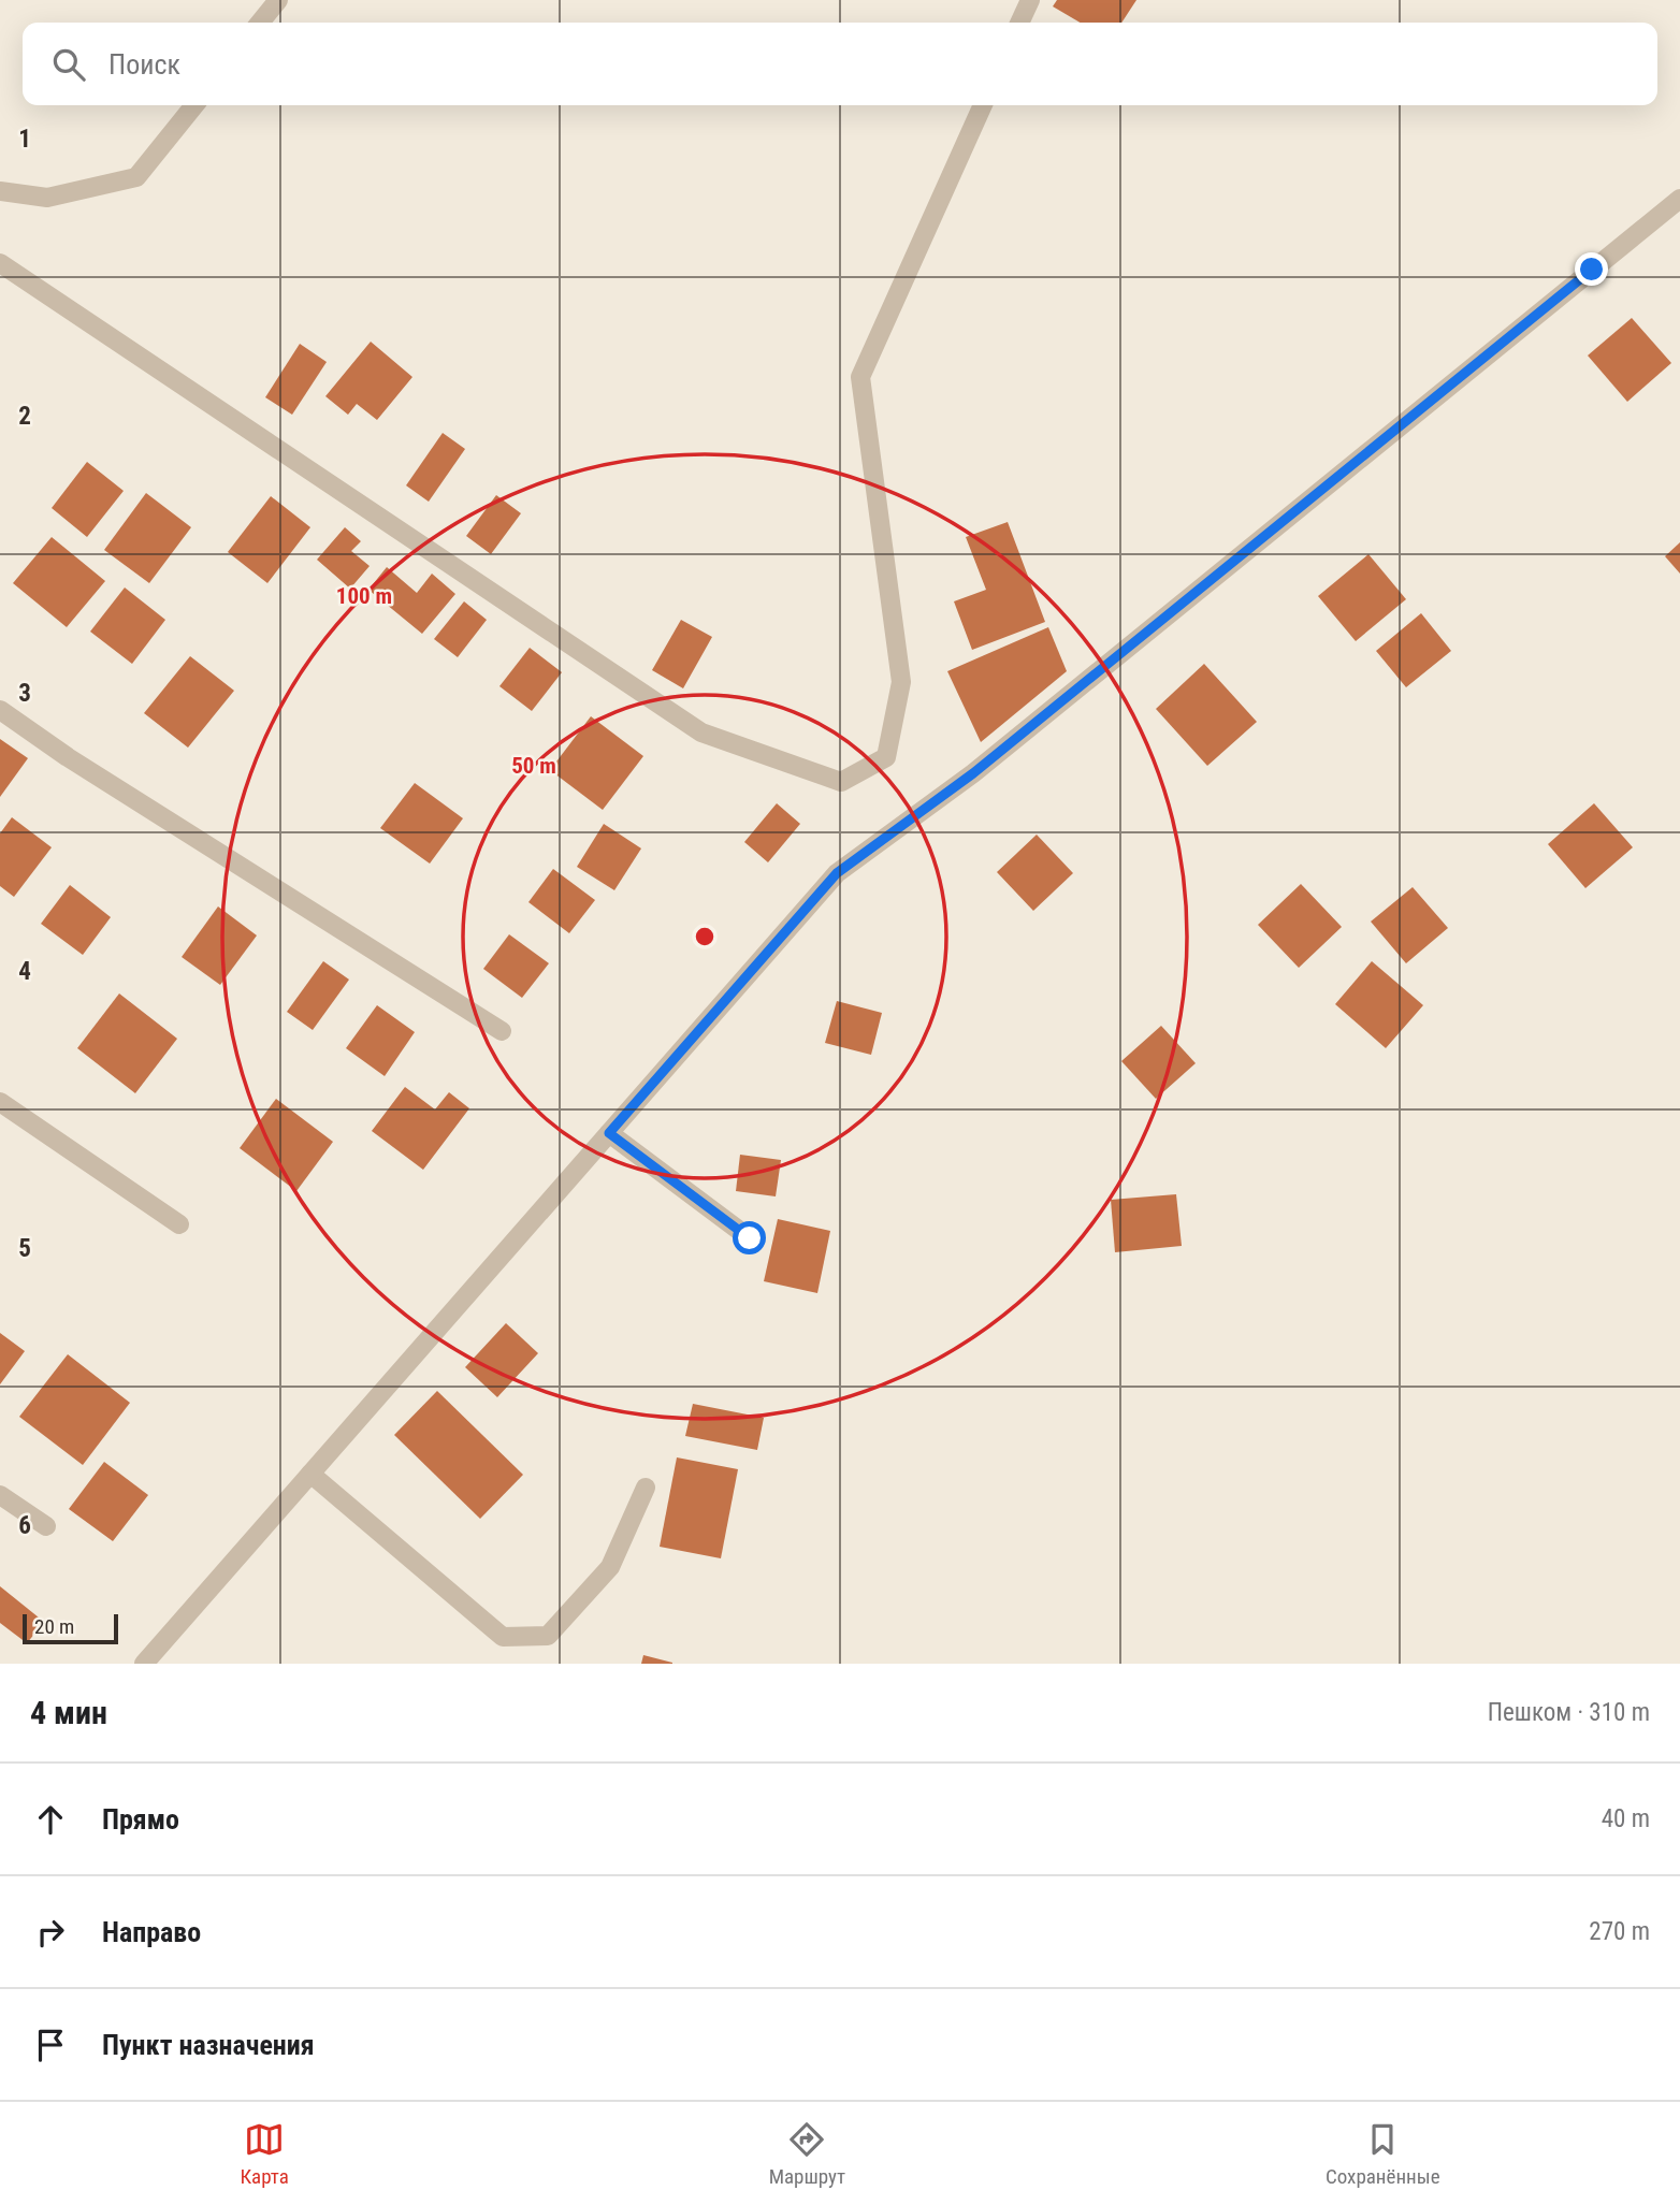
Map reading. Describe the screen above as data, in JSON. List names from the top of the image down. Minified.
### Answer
{"scale_bar":"20 m","page":{"search":"Поиск","scale":"20 m","heading":["4 мин","Пешком · 310 m"],"list":[["Прямо","40 m"],["Направо","270 m"],"Пункт назначения"],"nav":["Карта","Маршрут","Сохранённые"]},"grid":{"rows":["1","2","3","4","5","6"]},"rings":["100 m","50 m"]}
